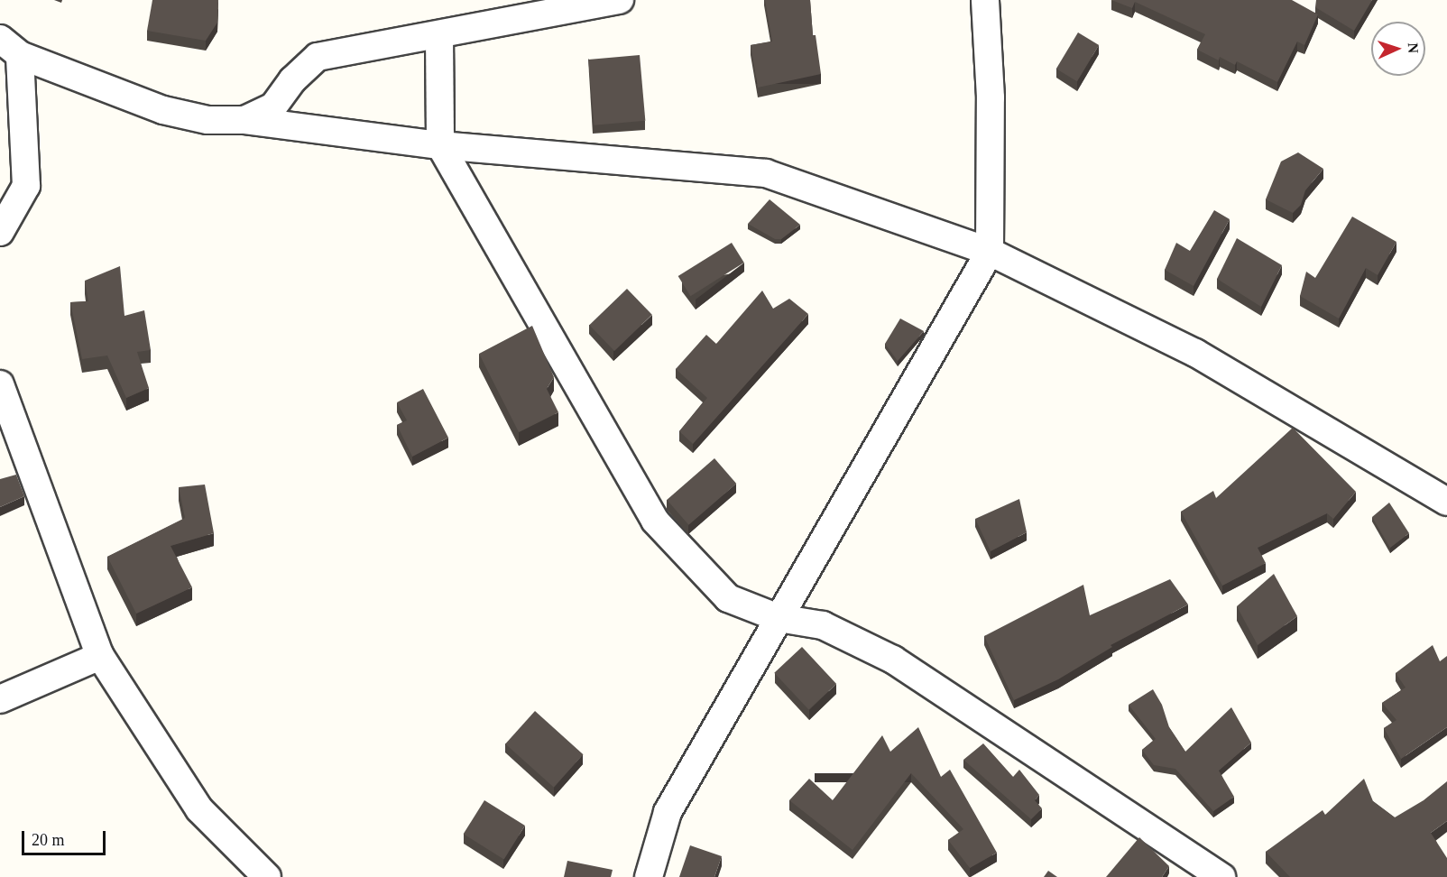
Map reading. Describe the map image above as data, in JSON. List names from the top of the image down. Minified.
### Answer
{"scale_bar":"20 m","north":"right"}
